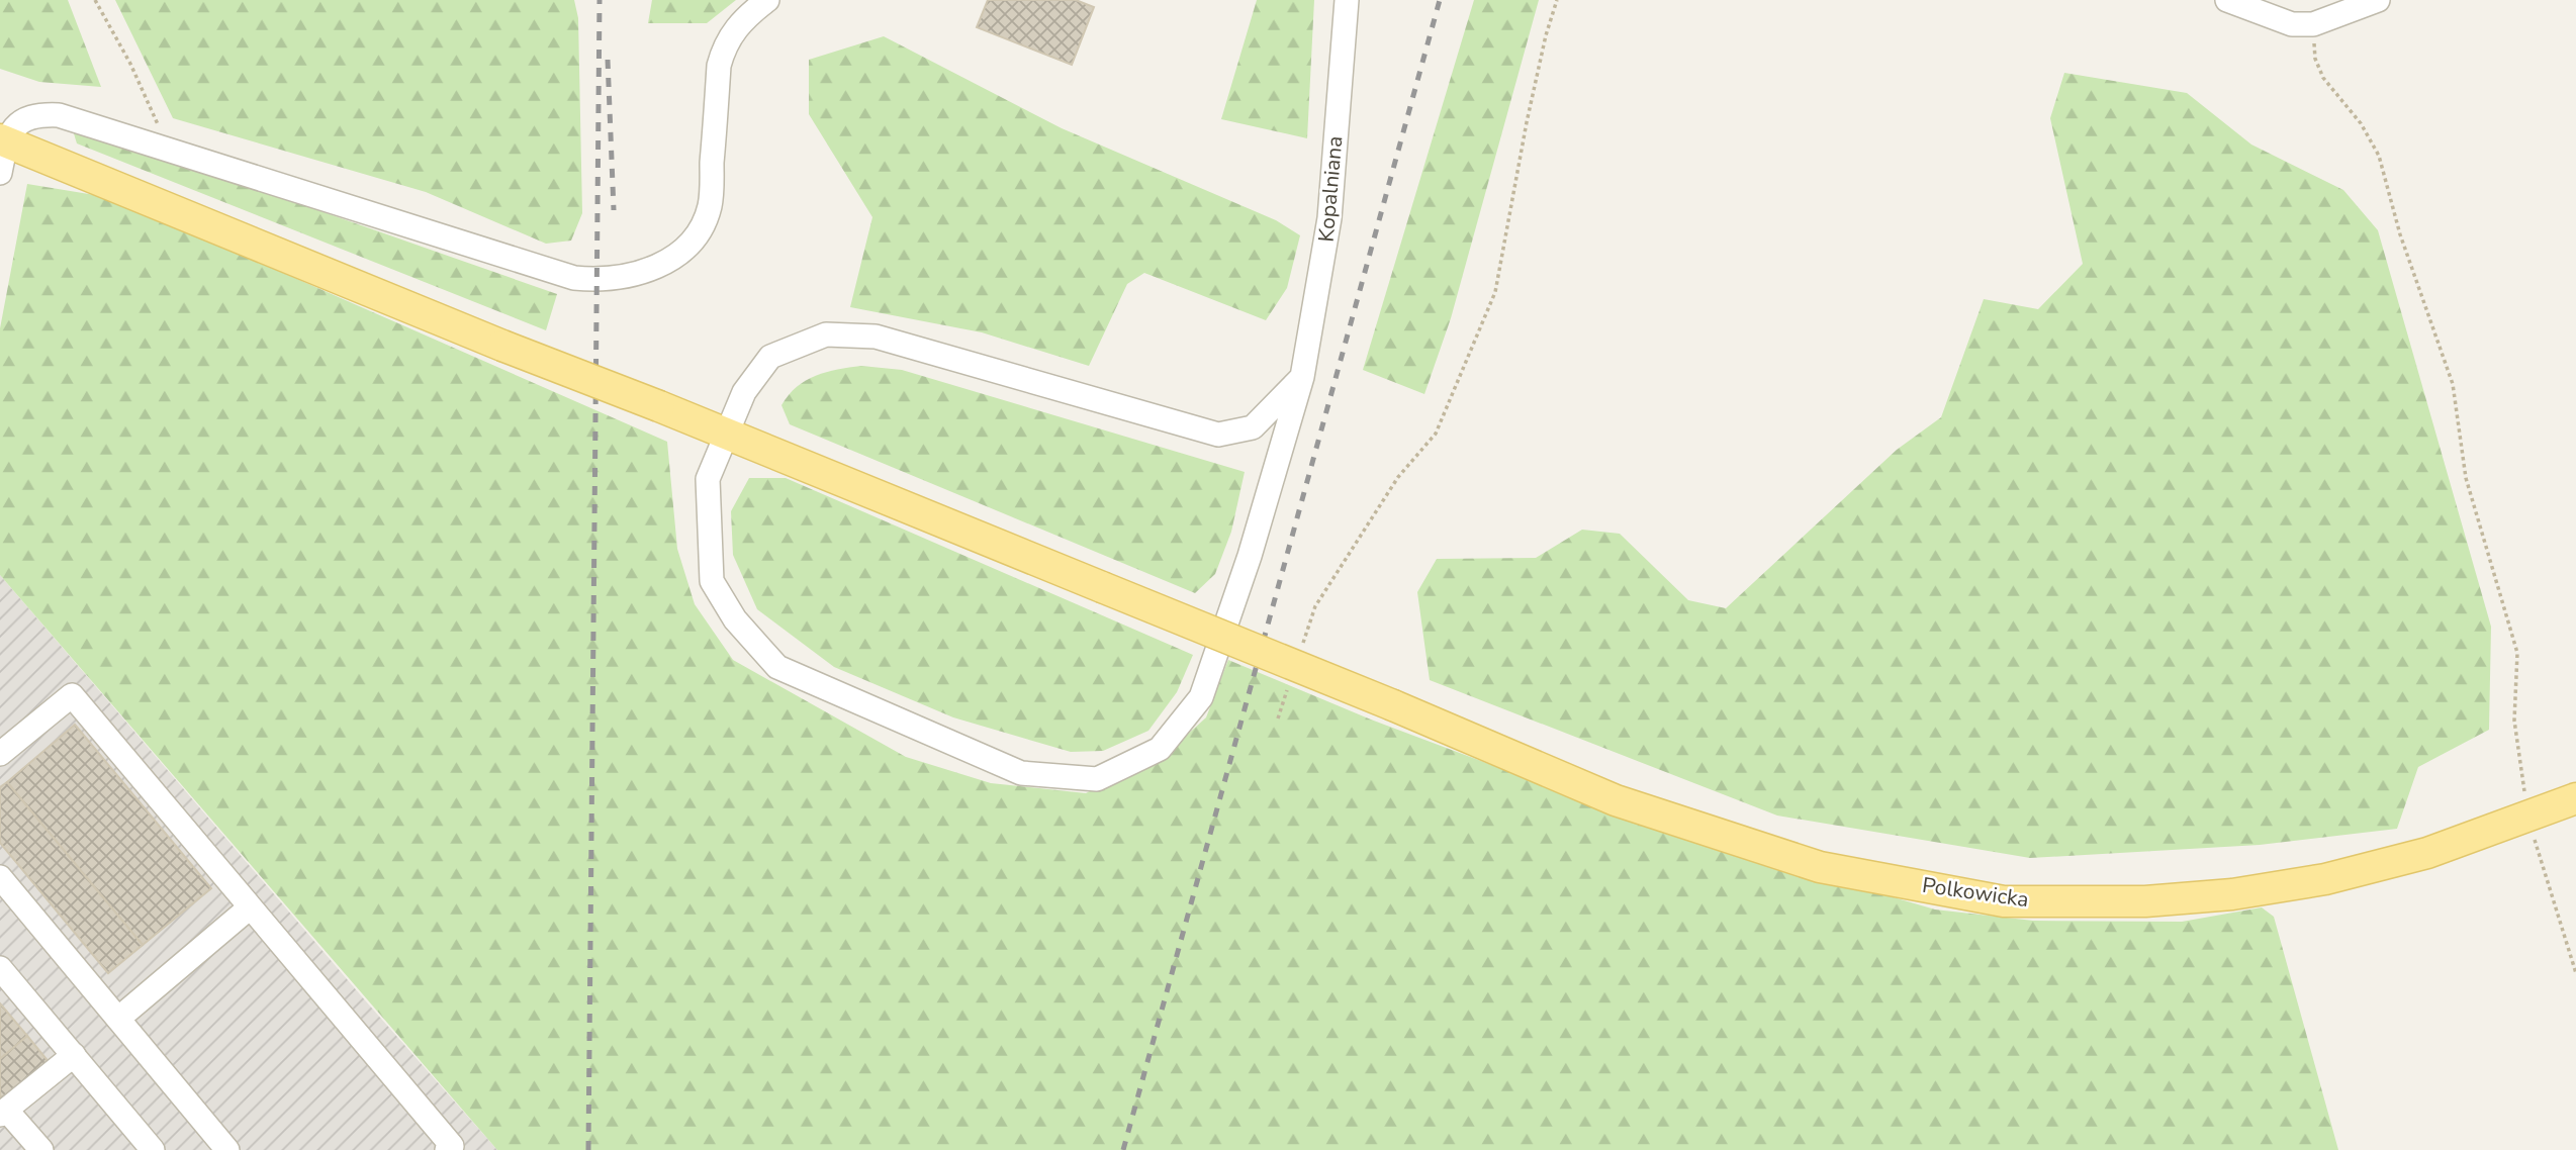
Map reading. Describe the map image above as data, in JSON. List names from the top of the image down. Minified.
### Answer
{"streets":{"main road":["Polkowicka"],"street":["Kopalniana"]},"crossings":[["Kopalniana","Polkowicka"]]}
